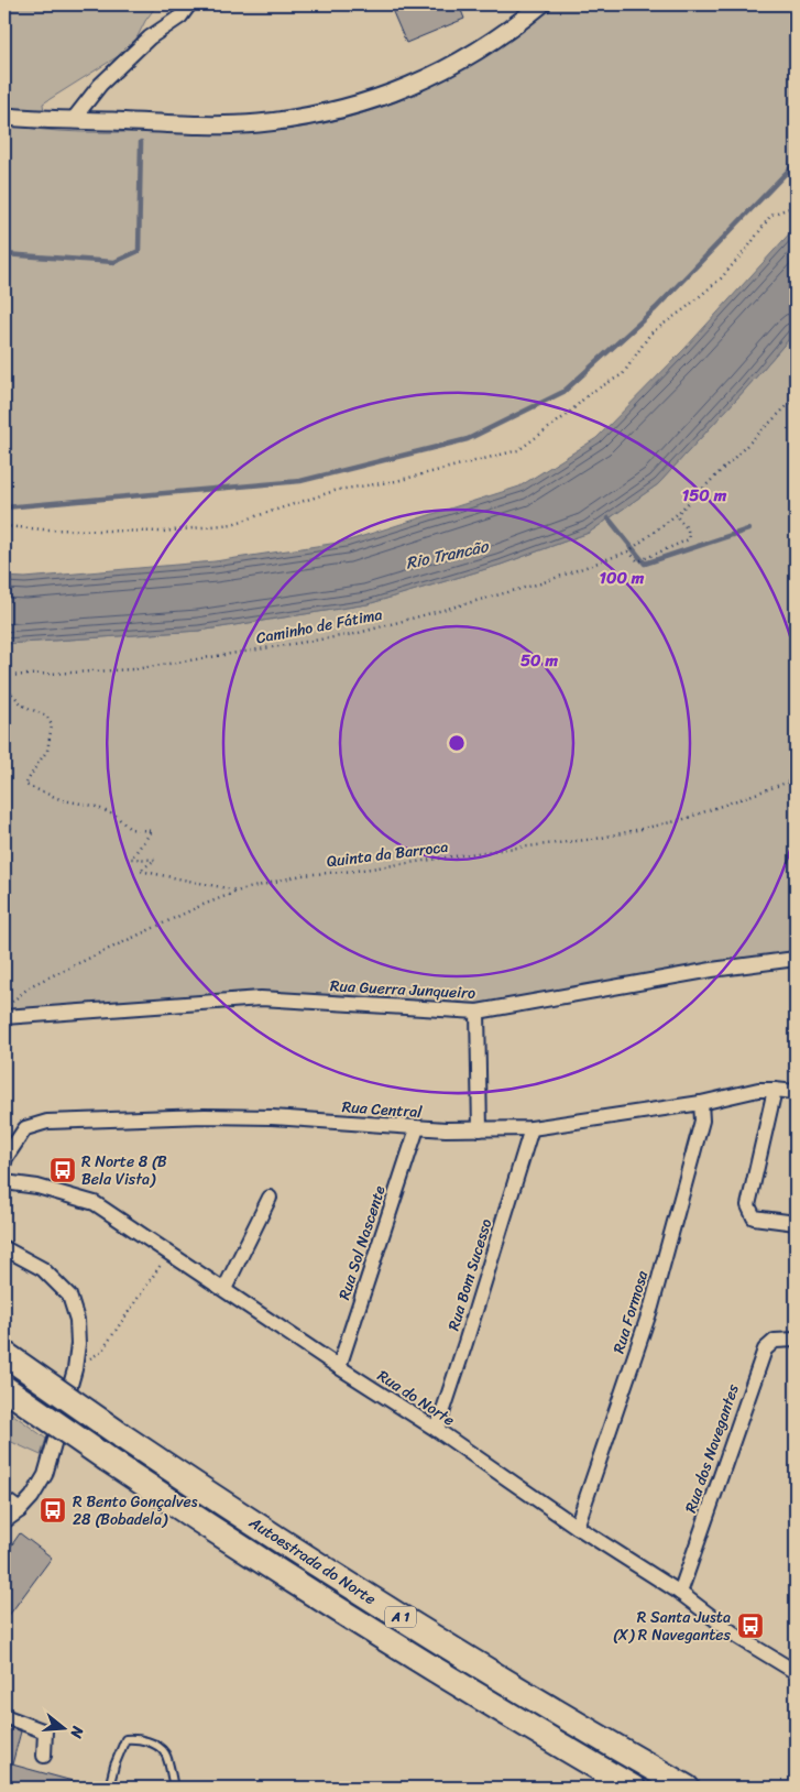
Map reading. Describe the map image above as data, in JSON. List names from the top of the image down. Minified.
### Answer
{"streets":{"highway":["Autoestrada do Norte","A 1"],"street":["Rua Guerra Junqueiro","Rua Central","Rua Sol Nascente","Rua Bom Sucesso","Rua Formosa","Rua do Norte","Rua dos Navegantes"],"path":["Caminho de Fátima","Quinta da Barroca"]},"crossings":[["Quinta da Barroca","Rua Guerra Junqueiro"],["Rua Central","Rua Sol Nascente"],["Rua Central","Rua Bom Sucesso"],["Rua Central","Rua Formosa"],["Rua Sol Nascente","Rua do Norte"],["Rua Bom Sucesso","Rua do Norte"],["Rua Formosa","Rua do Norte"],["Rua do Norte","Rua dos Navegantes"]],"water":["Rio Trancão"],"places":{"bus stop":["R Norte 8 (B Bela Vista)","R Bento Gonçalves 28 (Bobadela)","R Santa Justa (X) R Navegantes"]},"north":"right","rings":["150 m","100 m","50 m"]}
